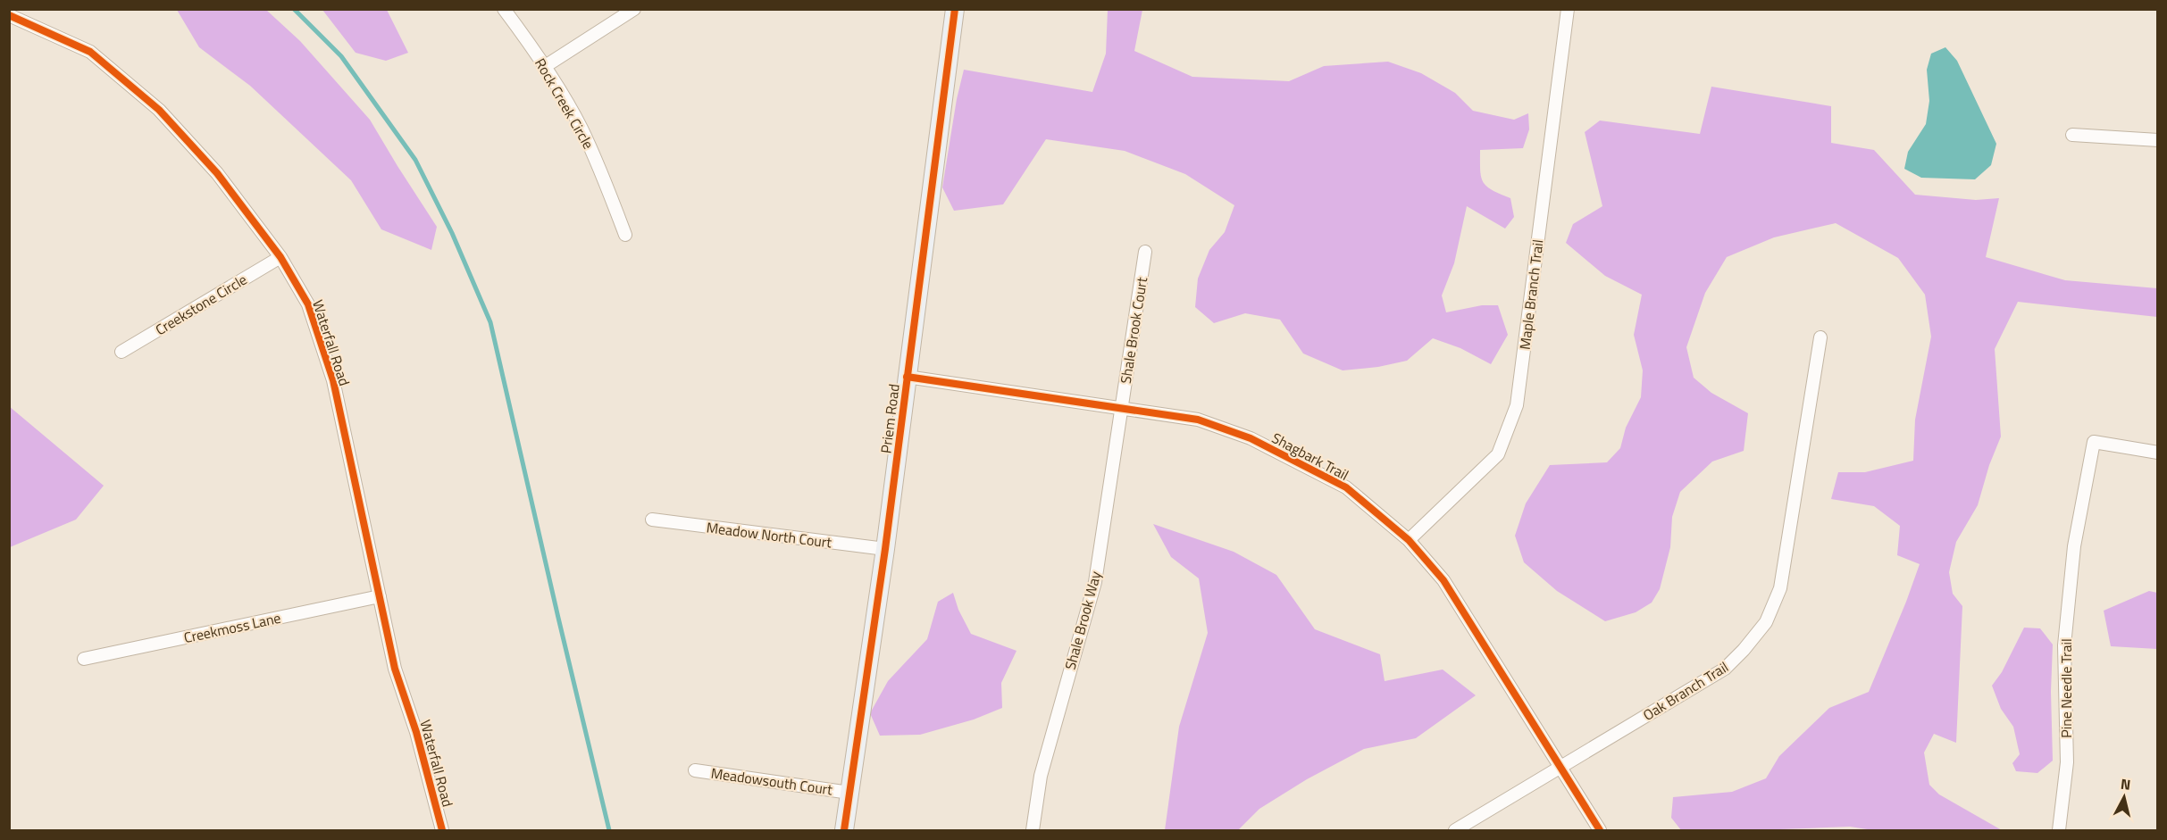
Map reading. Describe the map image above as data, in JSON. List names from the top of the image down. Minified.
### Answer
{"streets":{"street":["Rock Creek Circle","Maple Branch Trail","Creekstone Circle","Shale Brook Court","Waterfall Road","Priem Road","Shagbark Trail","Meadow North Court","Shale Brook Way","Creekmoss Lane","Pine Needle Trail","Oak Branch Trail","Meadowsouth Court"]},"crossings":[["Maple Branch Trail","Shagbark Trail"],["Creekstone Circle","Waterfall Road"],["Shale Brook Court","Shagbark Trail"],["Shale Brook Court","Shale Brook Way"],["Waterfall Road","Creekmoss Lane"],["Priem Road","Shagbark Trail"],["Priem Road","Meadow North Court"],["Priem Road","Meadowsouth Court"],["Shagbark Trail","Shale Brook Way"],["Shagbark Trail","Oak Branch Trail"]],"north":"top"}
